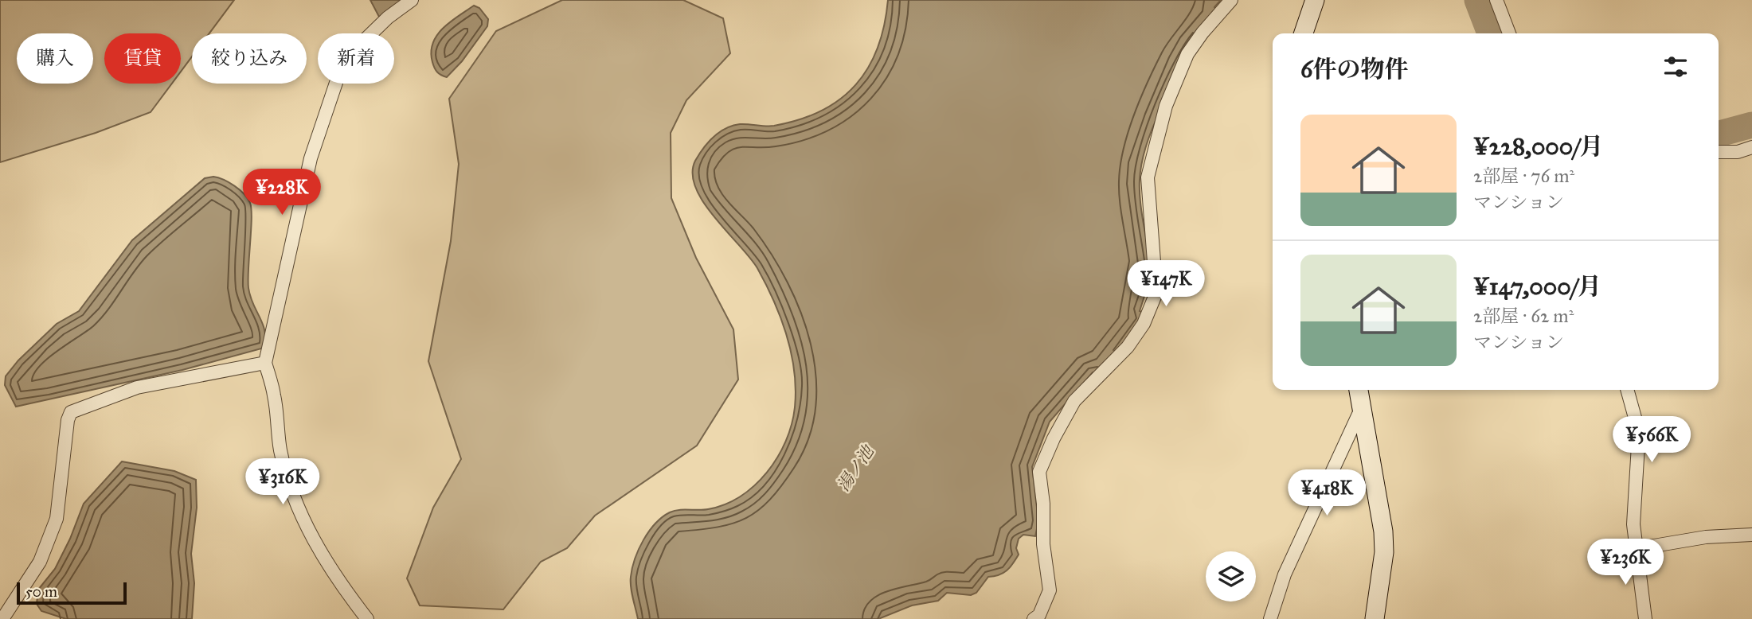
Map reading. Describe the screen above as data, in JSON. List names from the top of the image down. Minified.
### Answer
{"water":["湯ノ池"],"scale_bar":"50 m","page":{"chip":["購入","賃貸","絞り込み","新着"],"heading":"6件の物件","list":[{"name":"¥228,000/月","note":"2部屋 · 76 m² · マンション"},{"name":"¥147,000/月","note":"2部屋 · 62 m² · マンション"}],"price":["¥228K","¥147K","¥566K","¥316K","¥418K","¥236K"],"scale":"50 m"}}
